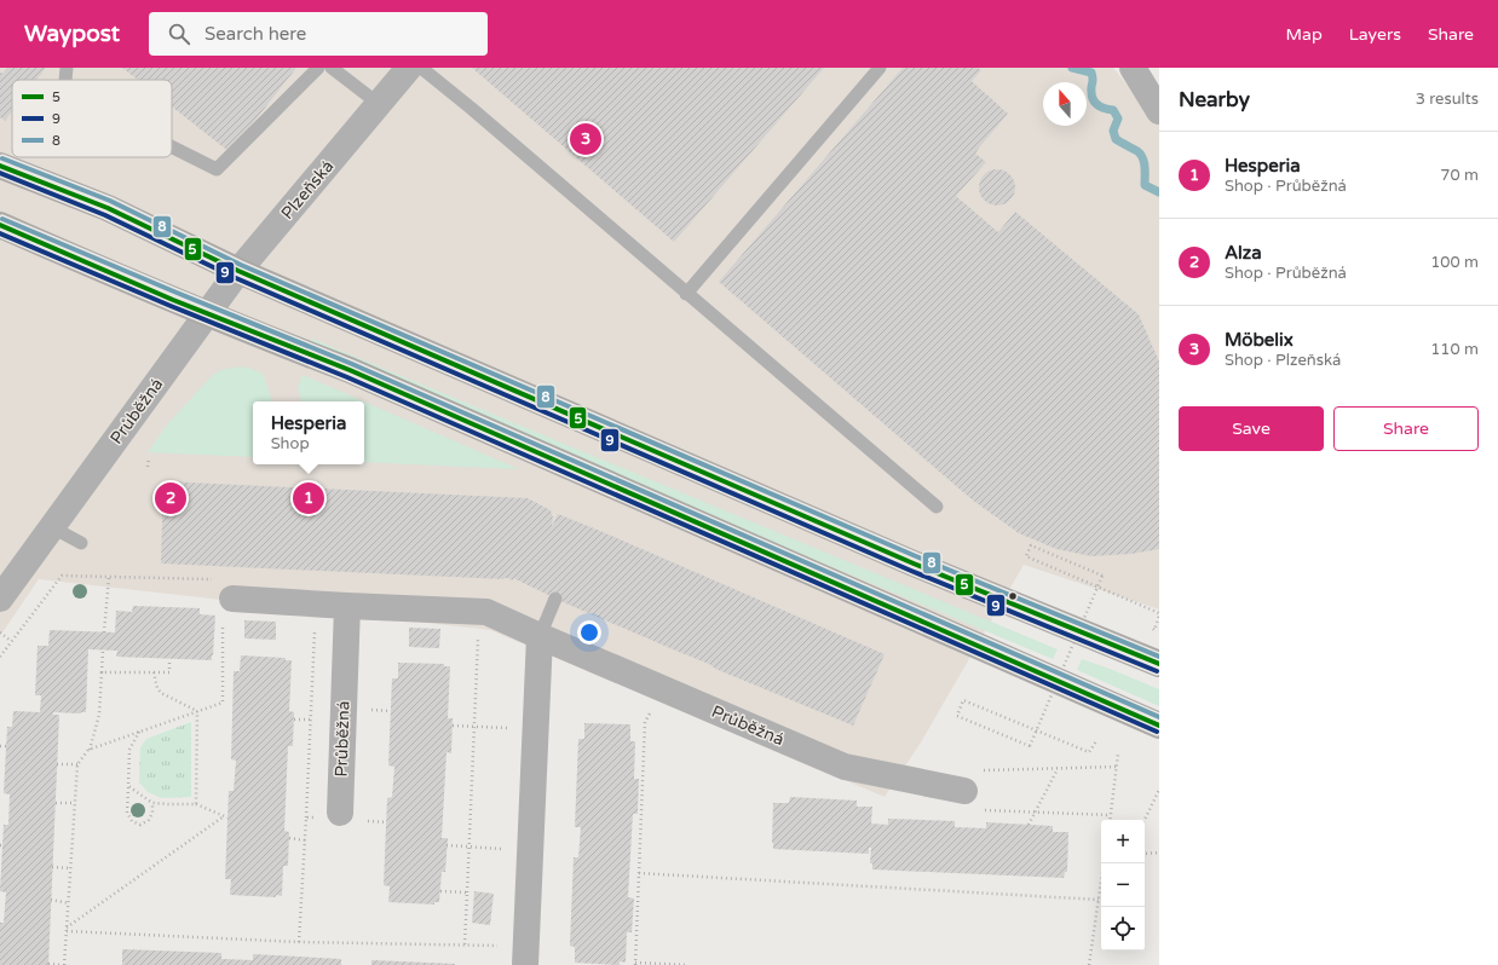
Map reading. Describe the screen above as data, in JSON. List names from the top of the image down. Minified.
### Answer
{"streets":{"street":["Plzeňská","Průběžná"]},"crossings":[["Plzeňská","Průběžná"]],"lines":["transit line 8","transit line 5","transit line 9"],"legend":["5","9","8"],"north":"top","page":{"header":"Waypost","search":"Search here","nav":["Map","Layers","Share"],"heading":["Nearby","3 results"],"pins":["3","1","2"],"list":[{"mark":"1","name":"Hesperia","note":"Shop · Průběžná","value":"70 m"},{"mark":"2","name":"Alza","note":"Shop · Průběžná","value":"100 m"},{"mark":"3","name":"Möbelix","note":"Shop · Plzeňská","value":"110 m"}],"buttons":["Save","Share"],"popup":["Hesperia","Shop"],"map_buttons":["+","−"]}}
